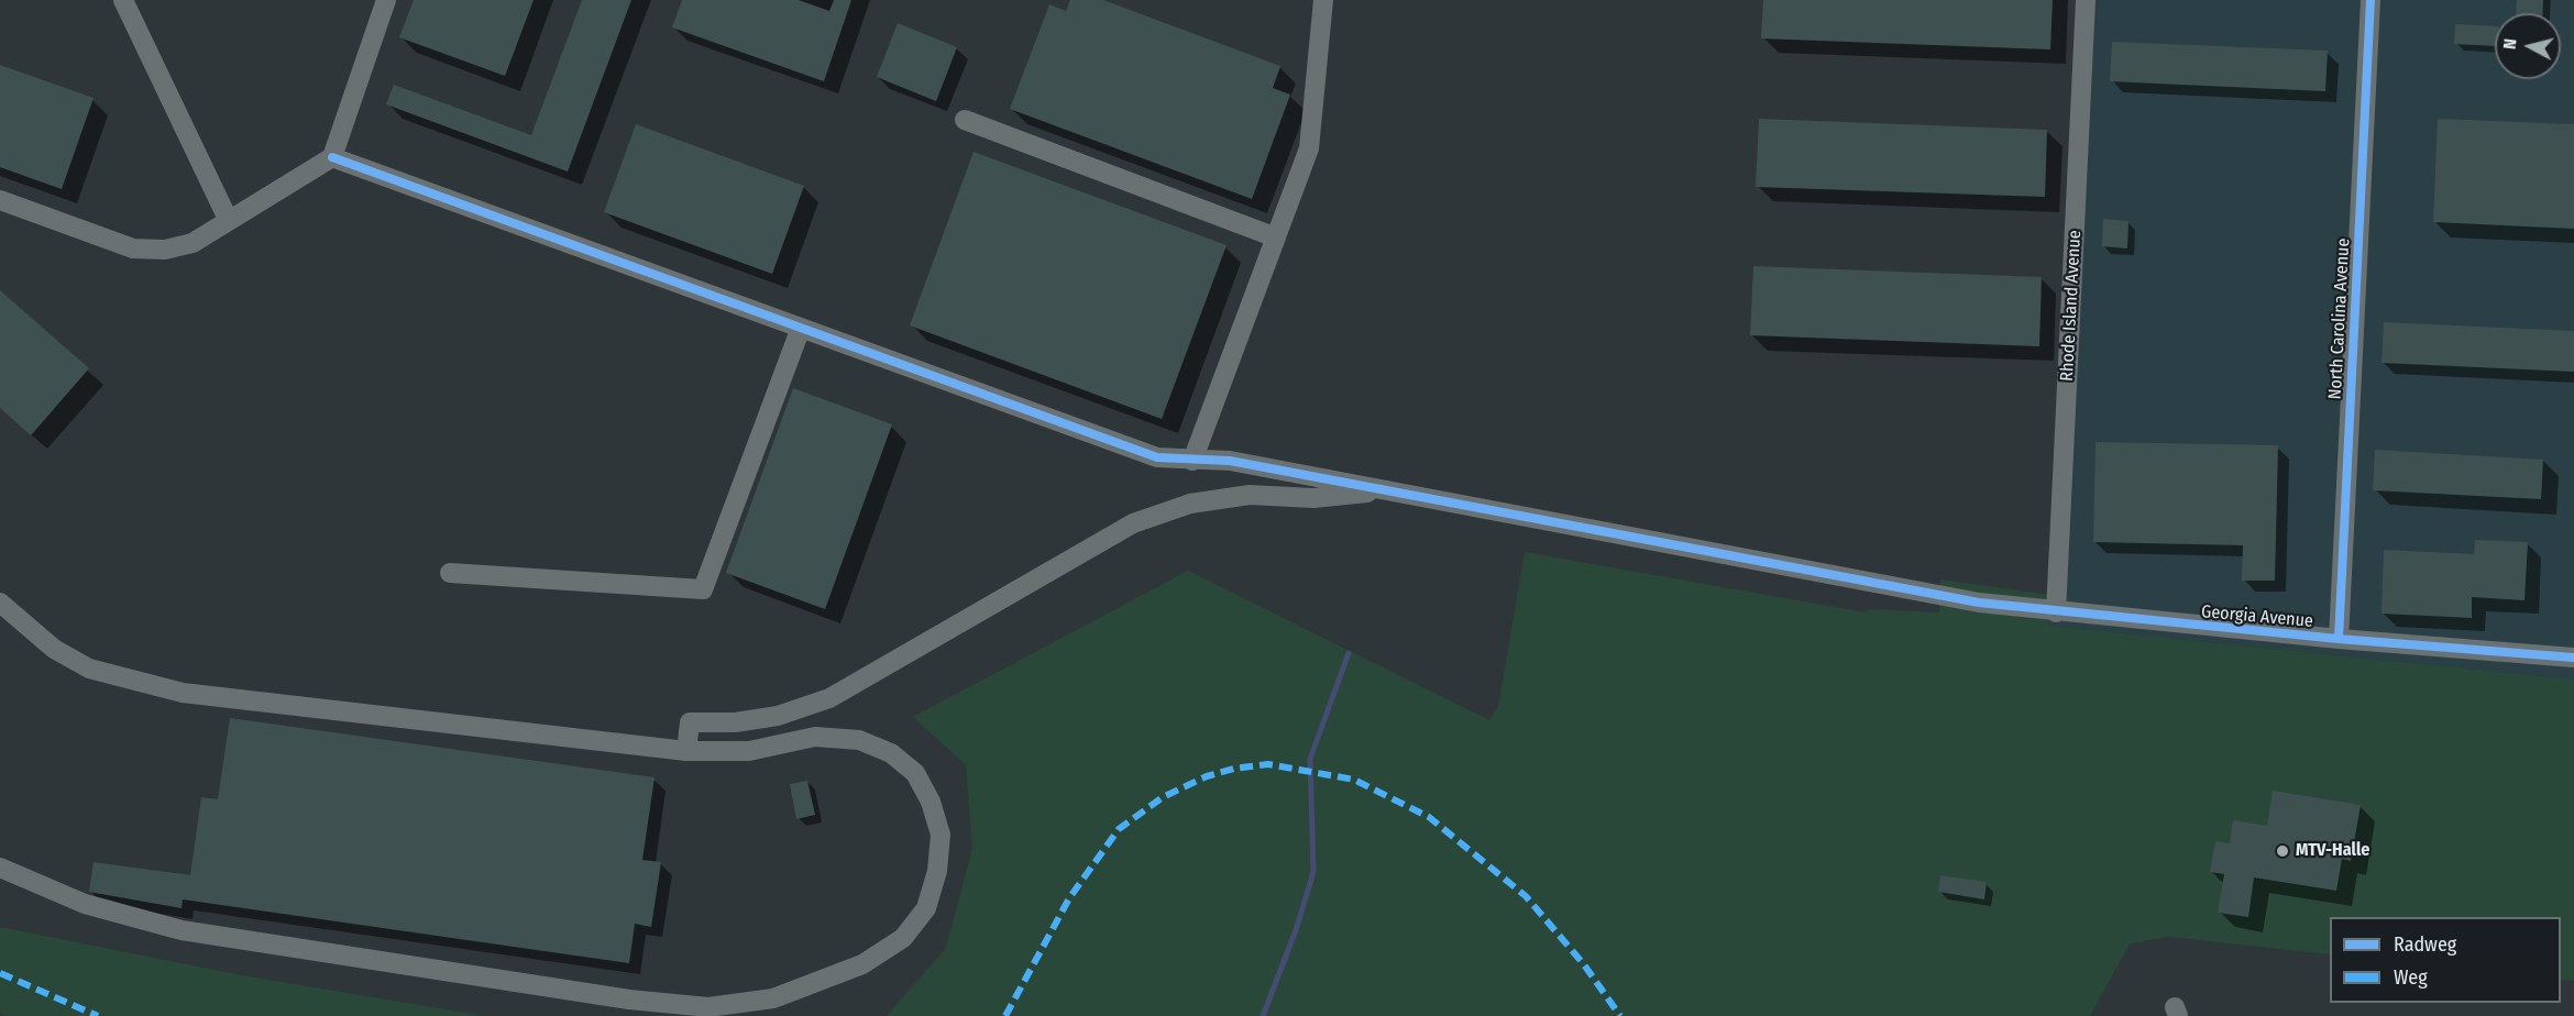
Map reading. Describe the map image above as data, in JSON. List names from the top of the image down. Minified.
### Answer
{"streets":{"street":["Rhode Island Avenue","North Carolina Avenue","Georgia Avenue"]},"crossings":[["Rhode Island Avenue","Georgia Avenue"],["North Carolina Avenue","Georgia Avenue"]],"places":["MTV-Halle"],"legend":["Radweg","Weg"],"north":"left"}
